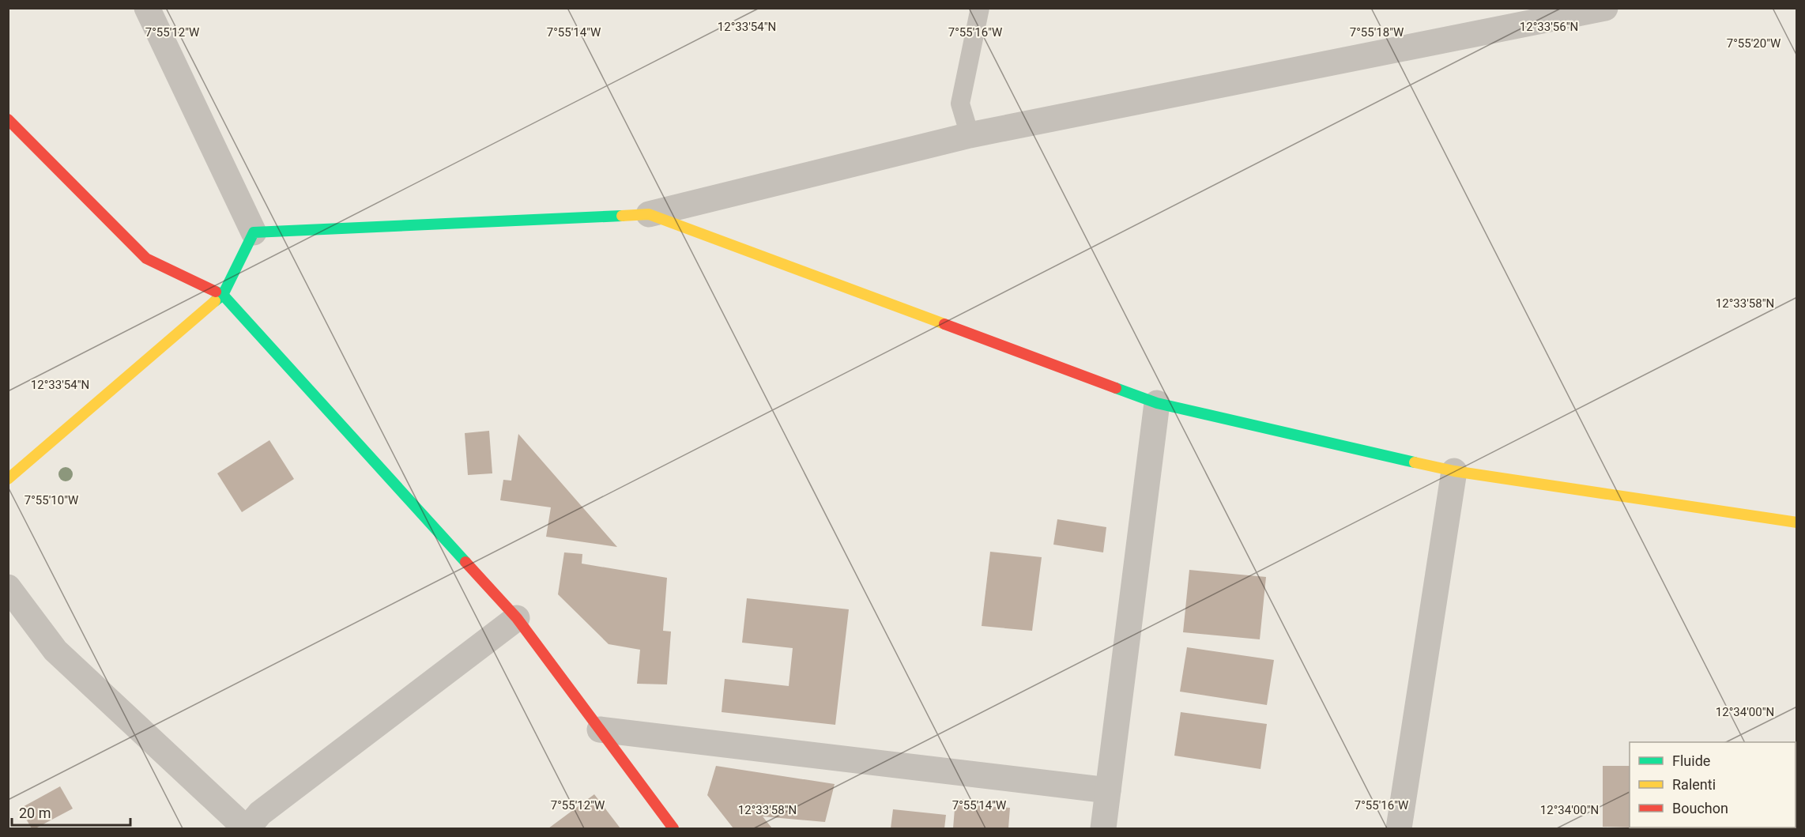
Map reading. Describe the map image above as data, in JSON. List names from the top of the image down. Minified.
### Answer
{"legend":["Fluide","Ralenti","Bouchon"],"scale_bar":"20 m","coordinates":["12°33'54\"N","12°33'56\"N","7°55'12\"W","7°55'14\"W","7°55'16\"W","7°55'18\"W","7°55'20\"W","12°33'58\"N","7°55'10\"W","12°34'00\"N"]}
